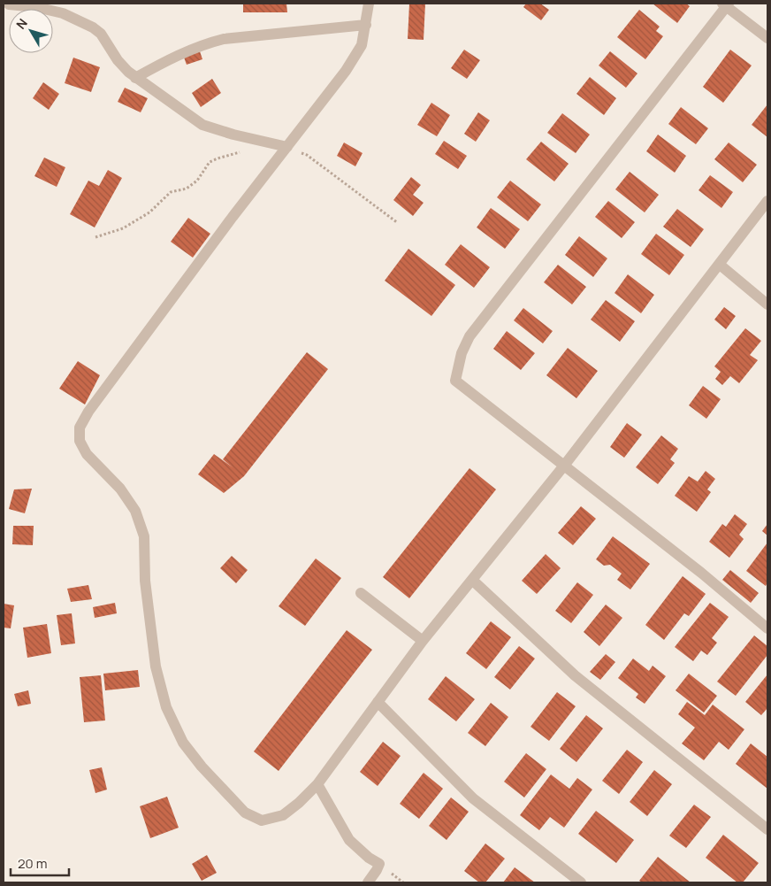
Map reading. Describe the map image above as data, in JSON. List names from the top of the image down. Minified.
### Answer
{"scale_bar":"20 m","north":"top left"}
